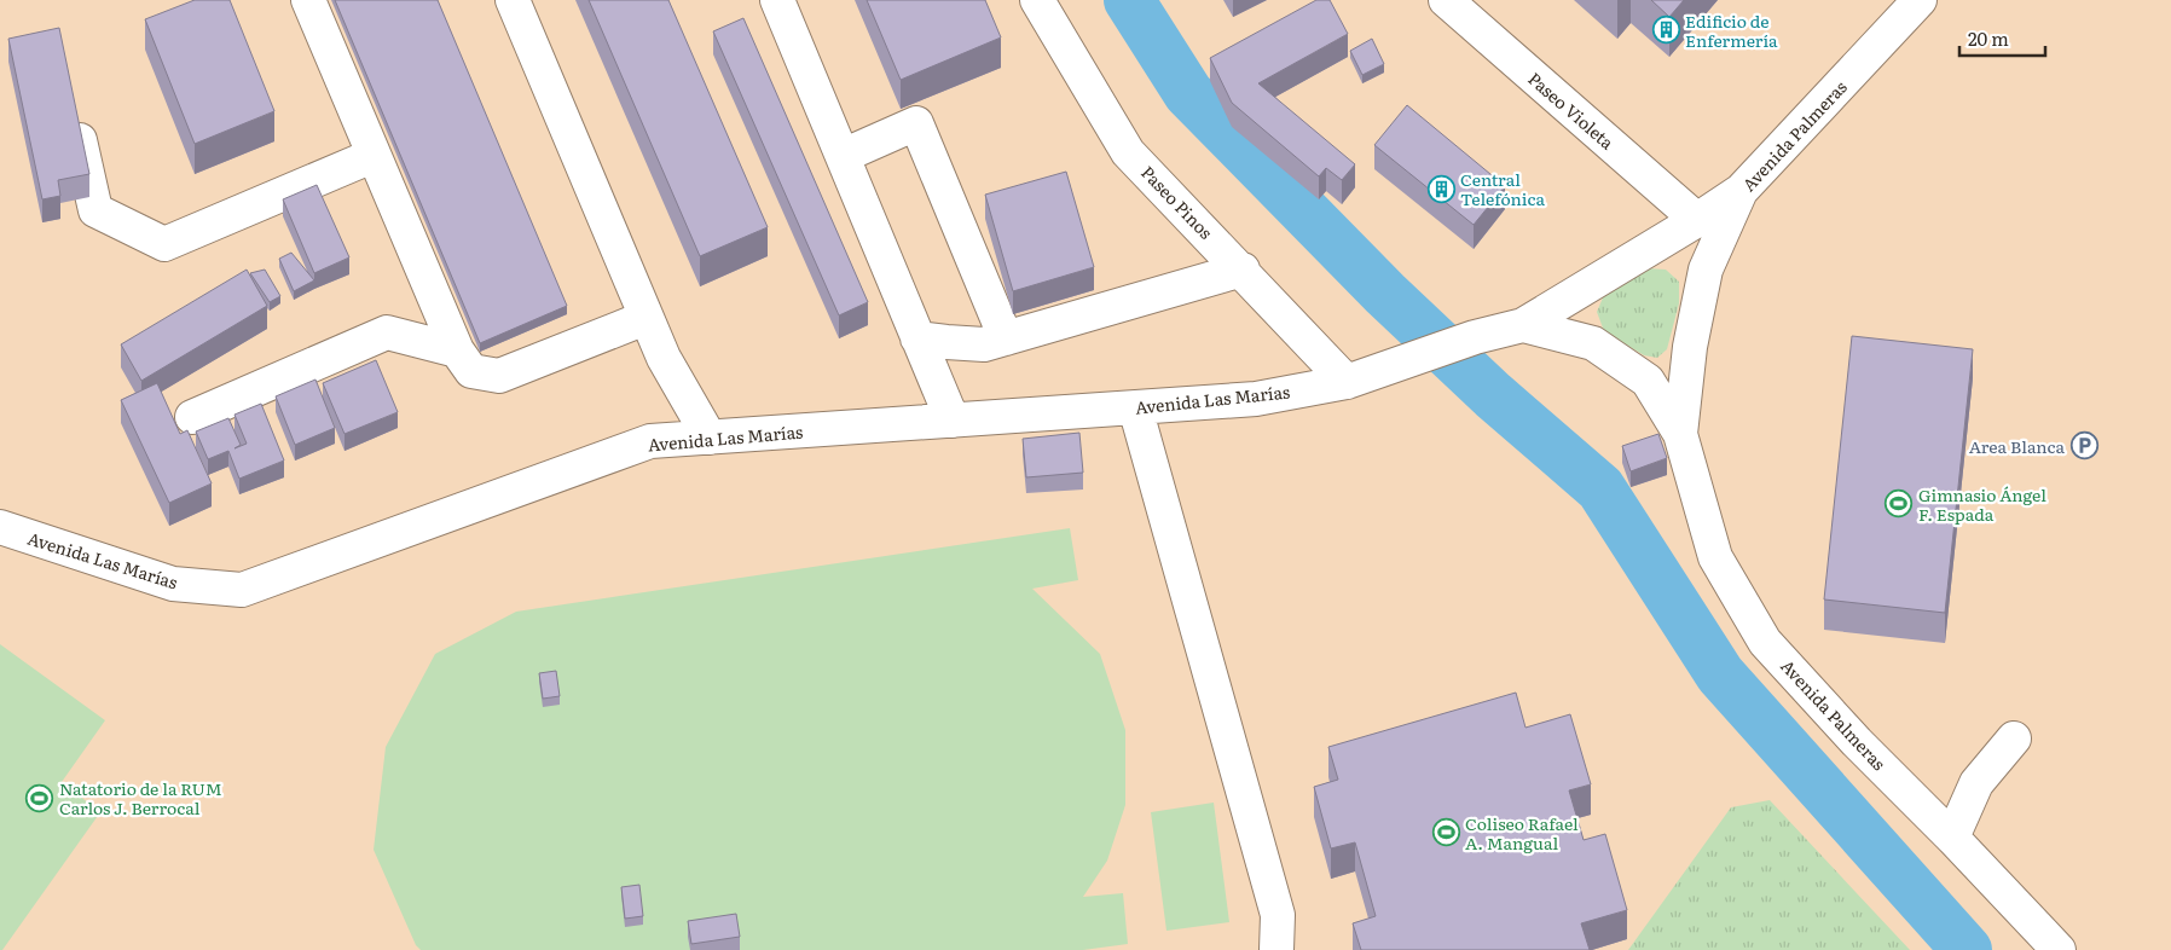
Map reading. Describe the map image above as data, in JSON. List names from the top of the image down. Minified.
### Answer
{"streets":{"street":["Paseo Violeta","Avenida Palmeras","Paseo Pinos","Avenida Las Marías"]},"crossings":[["Avenida Palmeras","Avenida Las Marías"],["Paseo Pinos","Avenida Las Marías"]],"places":{"building":["Edificio de Enfermería","Central Telefónica"],"parking":["Area Blanca"],"sports":["Gimnasio Ángel F. Espada","Natatorio de la RUM Carlos J. Berrocal","Coliseo Rafael A. Mangual"]},"scale_bar":"20 m"}
